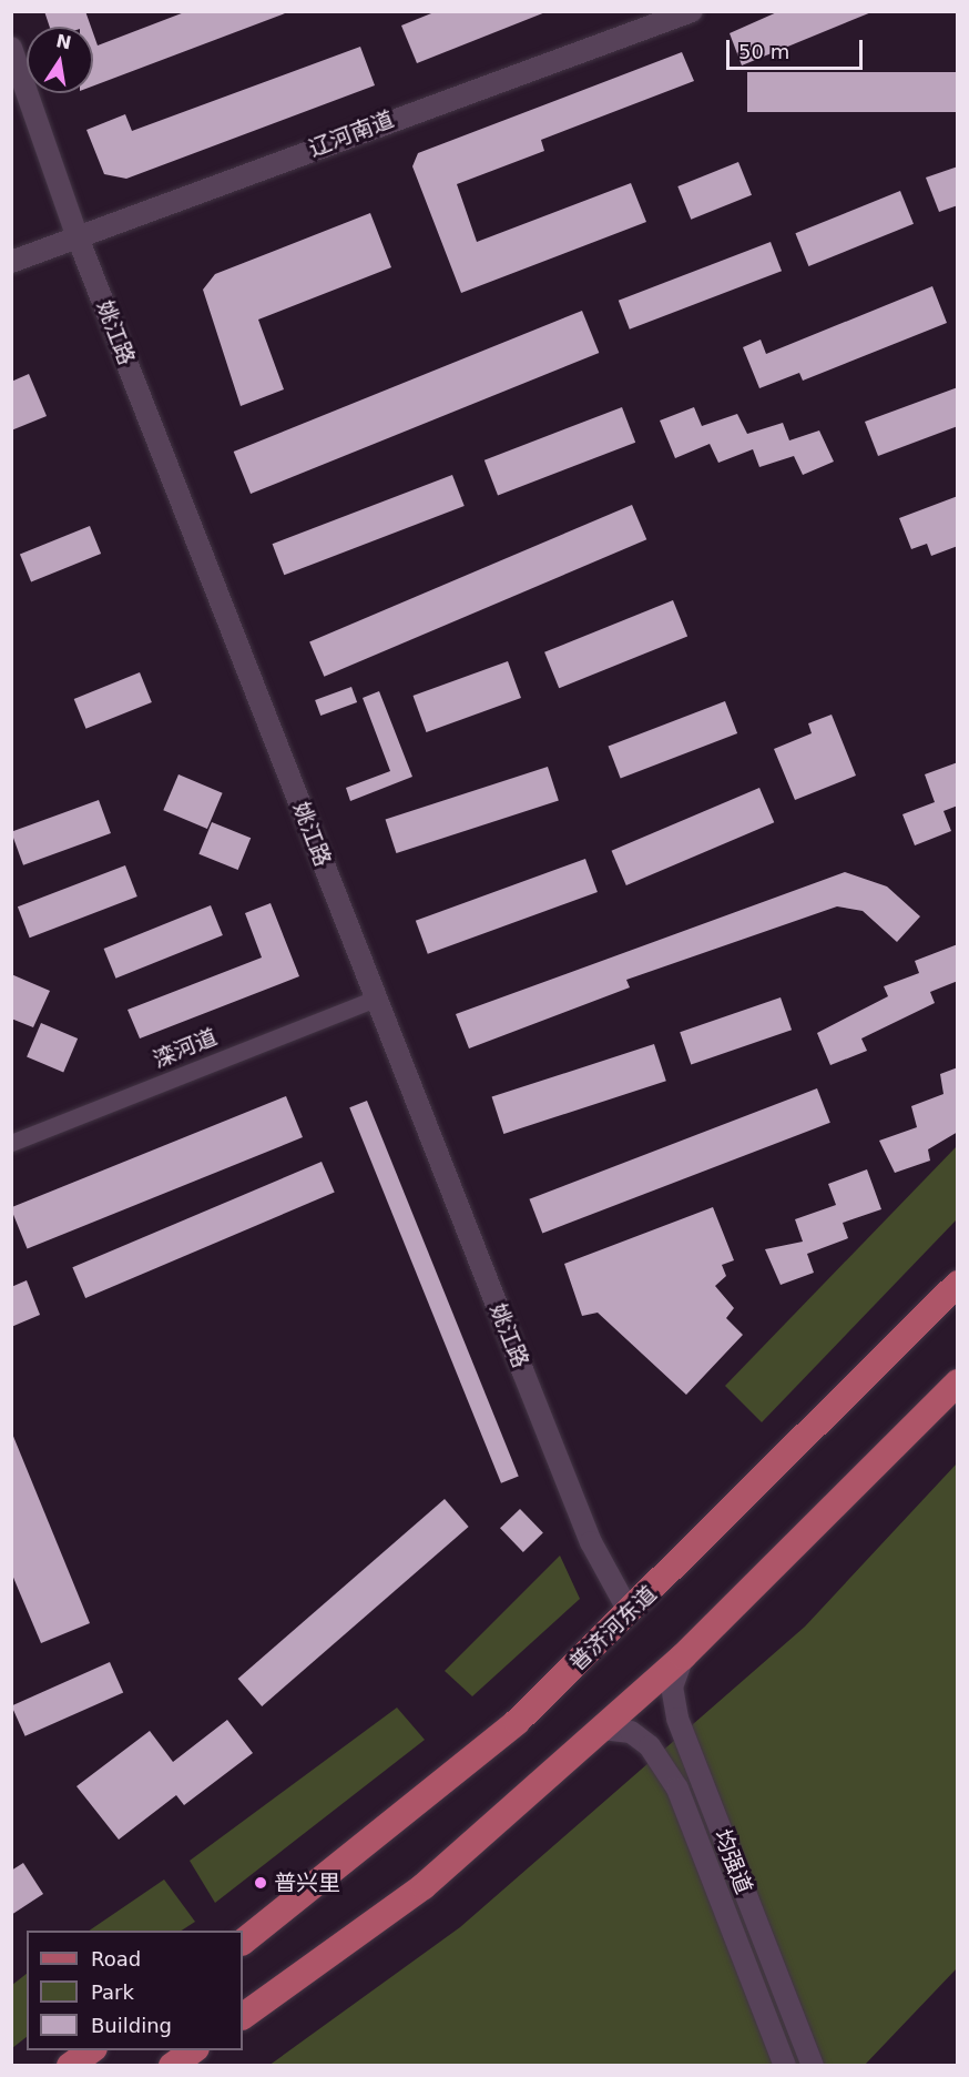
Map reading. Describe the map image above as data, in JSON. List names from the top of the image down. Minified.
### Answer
{"streets":{"main road":["普济河东道"],"street":["辽河南道","姚江路","滦河道","均强道"]},"crossings":[["辽河南道","姚江路"],["姚江路","滦河道"],["姚江路","普济河东道"]],"places":["普兴里"],"legend":["Road","Park","Building"],"scale_bar":"50 m","north":"top"}
